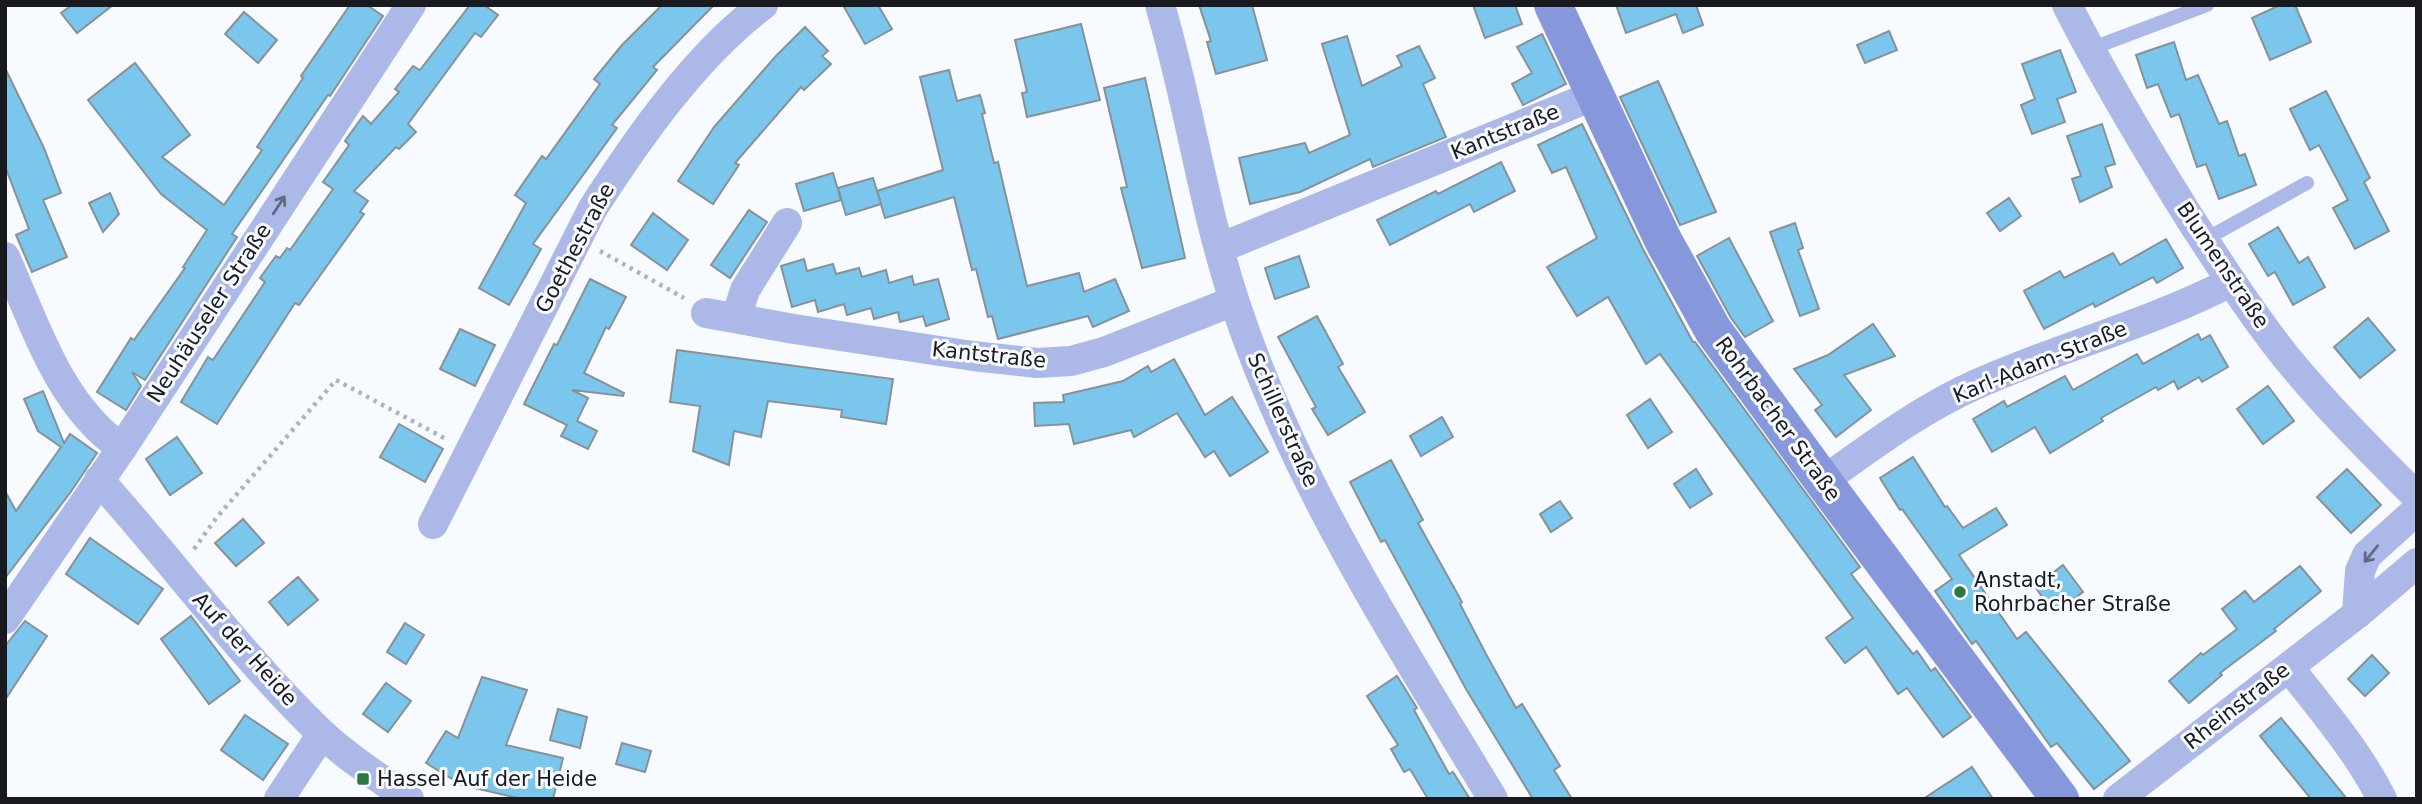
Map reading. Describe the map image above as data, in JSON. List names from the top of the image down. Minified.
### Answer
{"streets":{"street":["Kantstraße","Goethestraße","Blumenstraße","Neuhäuseler Straße","Karl-Adam-Straße","Rohrbacher Straße","Schillerstraße","Auf der Heide","Rheinstraße"]},"crossings":[["Kantstraße","Rohrbacher Straße"],["Kantstraße","Schillerstraße"],["Blumenstraße","Karl-Adam-Straße"],["Neuhäuseler Straße","Auf der Heide"],["Karl-Adam-Straße","Rohrbacher Straße"]],"one_way":["Neuhäuseler Straße"],"places":{"other":["Anstadt, Rohrbacher Straße"],"transit":["Hassel Auf der Heide"]}}
